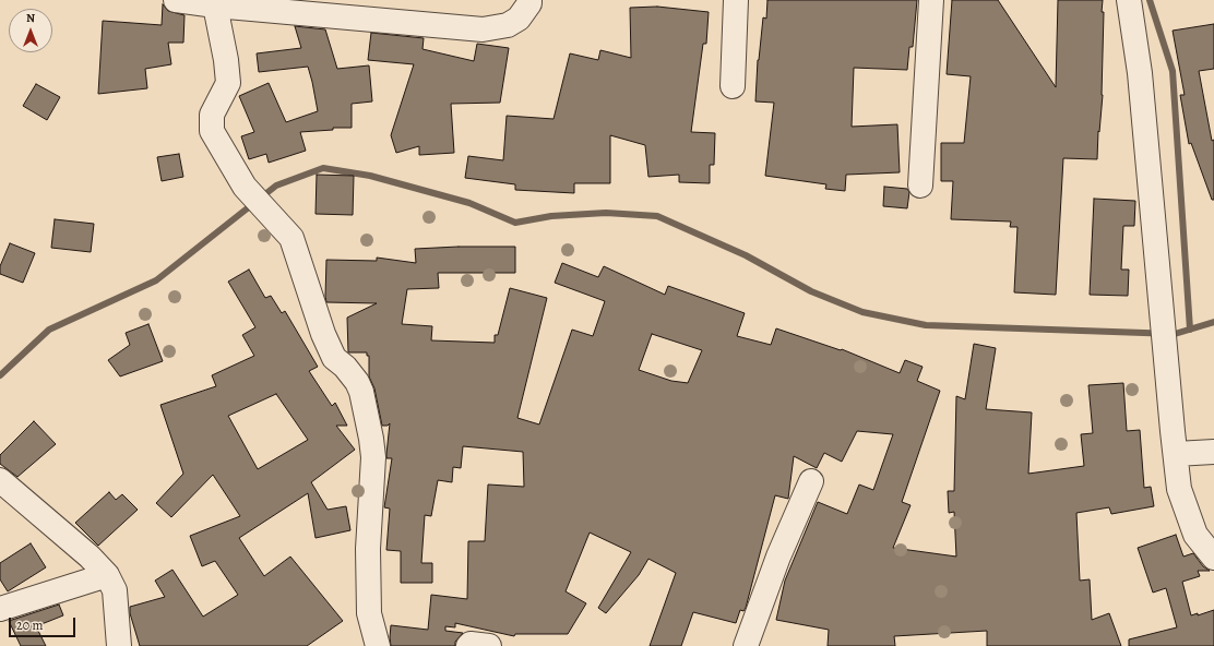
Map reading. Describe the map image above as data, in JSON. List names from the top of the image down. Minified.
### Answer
{"scale_bar":"20 m","north":"top"}
